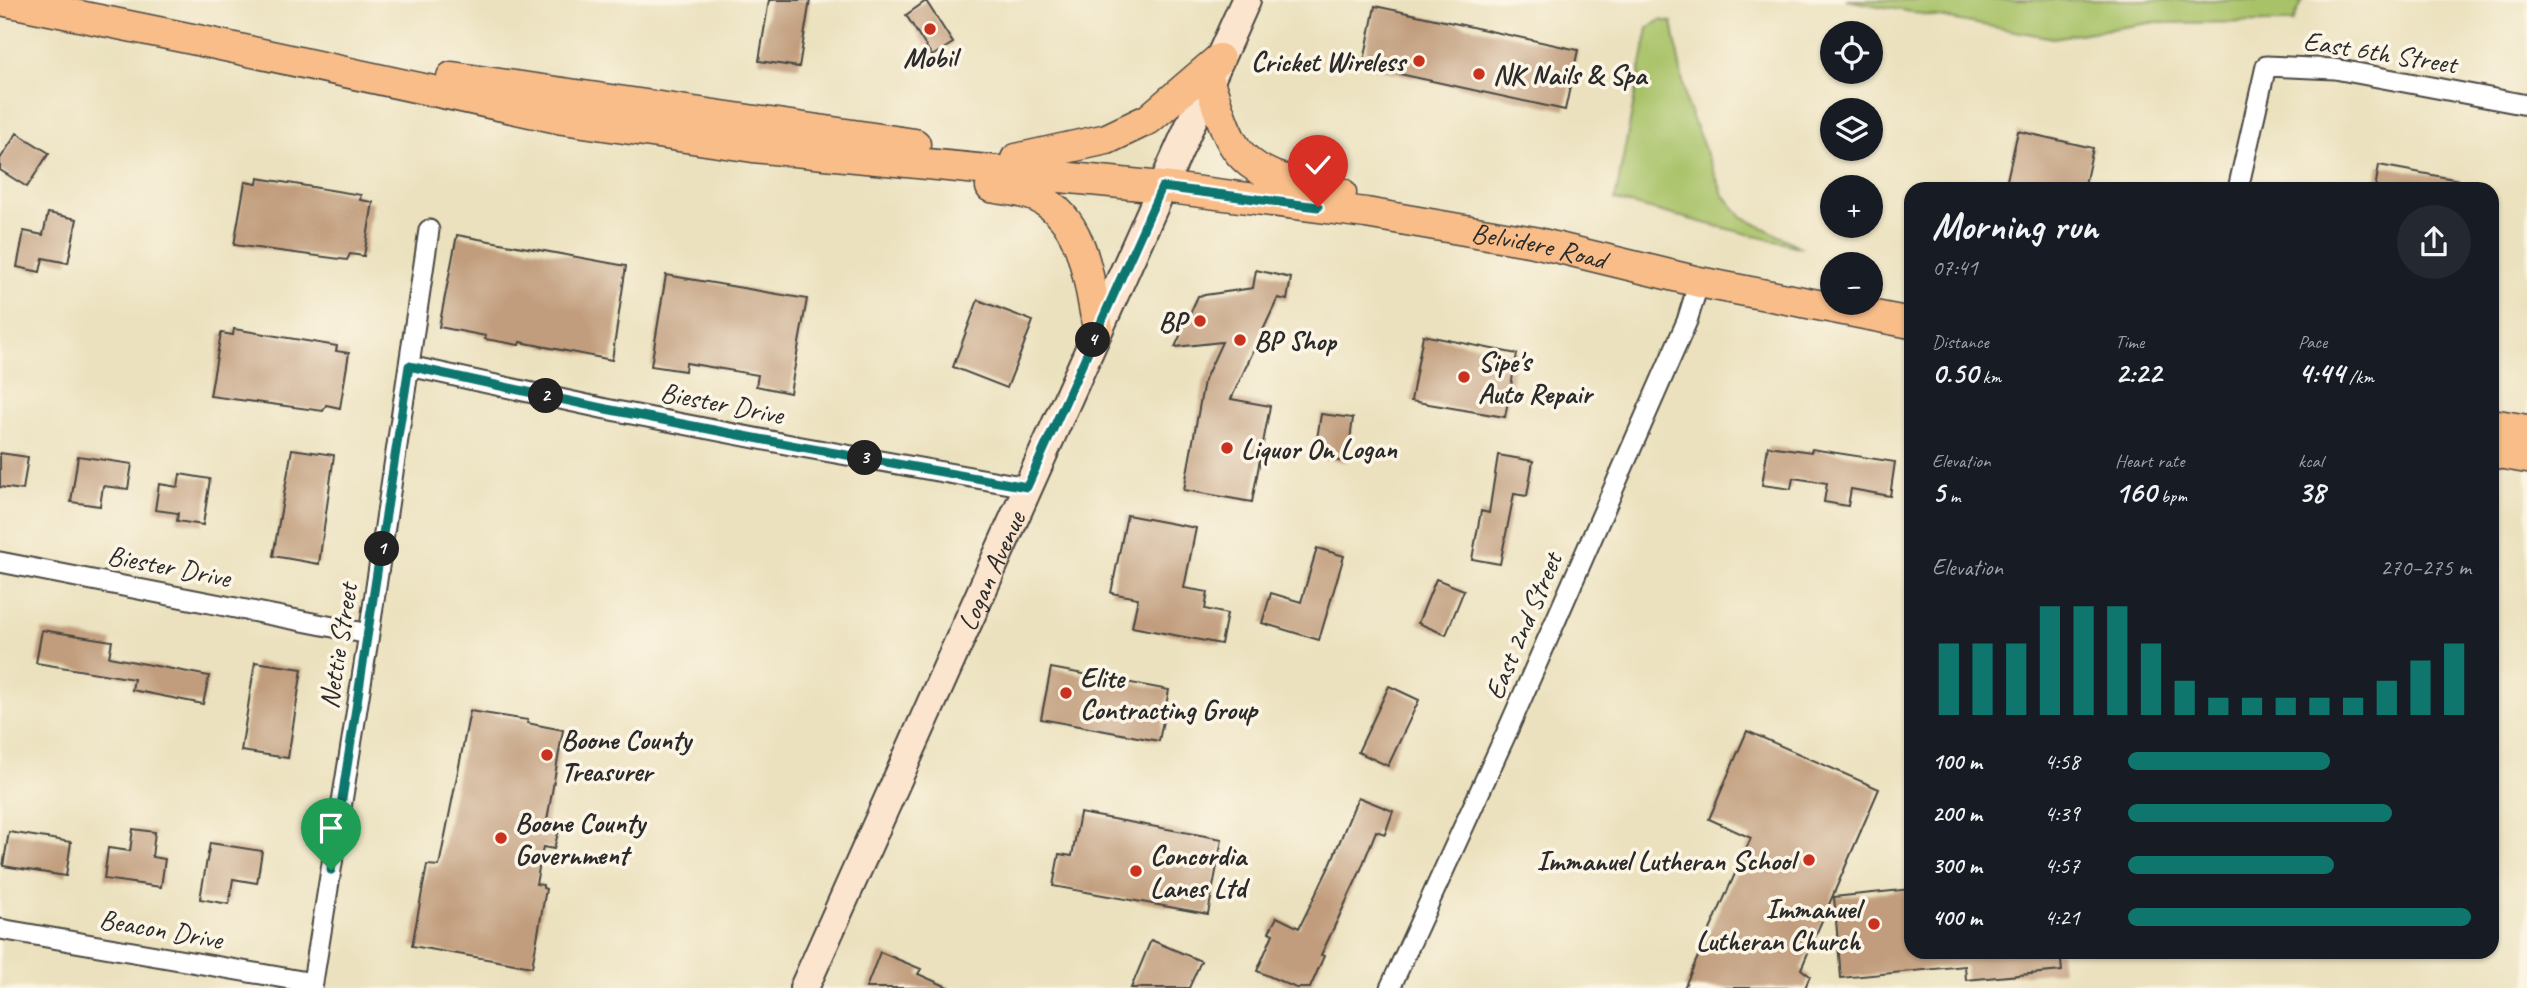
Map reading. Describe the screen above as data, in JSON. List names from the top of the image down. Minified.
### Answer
{"streets":{"main road":["Belvidere Road","Logan Avenue"],"street":["East 6th Street","Biester Drive","East 2nd Street","Nettie Street","Beacon Drive"]},"crossings":[["Belvidere Road","Logan Avenue"],["Belvidere Road","East 2nd Street"],["Biester Drive","Logan Avenue"],["Biester Drive","Nettie Street"],["Nettie Street","Beacon Drive"]],"places":["Mobil","Cricket Wireless","NK Nails & Spa","BP","BP Shop","Sipe's Auto Repair","Liquor On Logan","Elite Contracting Group","Boone County Treasurer","Boone County Government","Immanuel Lutheran School","Concordia Lanes Ltd","Immanuel Lutheran Church"],"page":{"map_buttons":["+","−"],"heading":["Morning run","07:41"],"stats":[["Distance","0.50 km"],["Time","2:22"],["Pace","4:44 /km"],["Elevation","5 m"],["Heart rate","160 bpm"],["kcal","38"]],"pins":["4","2","3","1"],"chart":["Elevation","270–275 m"],"list":[{"name":"100 m","note":"4:58"},{"name":"200 m","note":"4:39"},{"name":"300 m","note":"4:57"},{"name":"400 m","note":"4:21"}]}}
